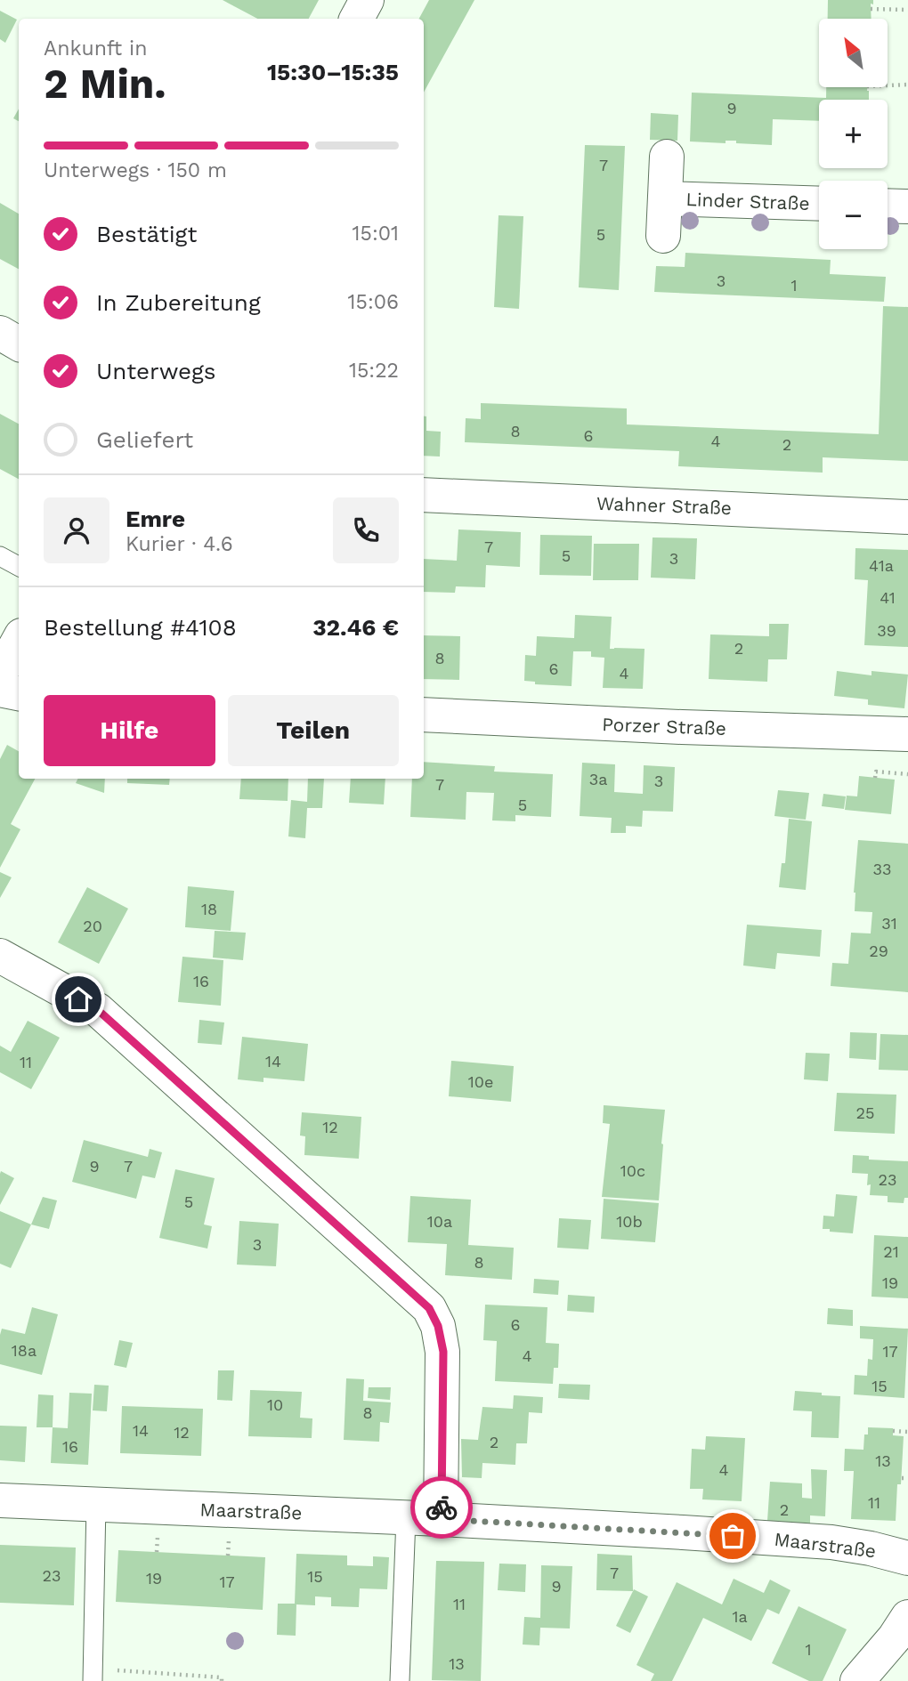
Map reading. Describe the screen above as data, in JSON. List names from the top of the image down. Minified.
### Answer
{"streets":{"street":["Linder Straße","Wahner Straße","Porzer Straße","Maarstraße"]},"house_numbers":["9","7","5","3","1","8","6","4","2","7","5","3","41a","41","39","2","8","6","4","3a","3","7","5","33","18","31","20","29","16","14","11","10e","25","12","9","7","10c","23","5","10a","10b","3","21","8","19","6","18a","17","4","15","10","8","14","12","2","16","13","4","11","2","7","23","15","19","17","9","11","1a","1","13"],"north":"top left","page":{"map_buttons":["+","−"],"heading":["2 Min.","Ankunft in","15:30–15:35"],"panel":["Emre","Kurier · 4.6","Bestellung #4108","32.46 €"],"bar":"Unterwegs · 150 m","list":[["Bestätigt","15:01"],["In Zubereitung","15:06"],["Unterwegs","15:22"],"Geliefert"],"buttons":["Hilfe","Teilen"]}}
